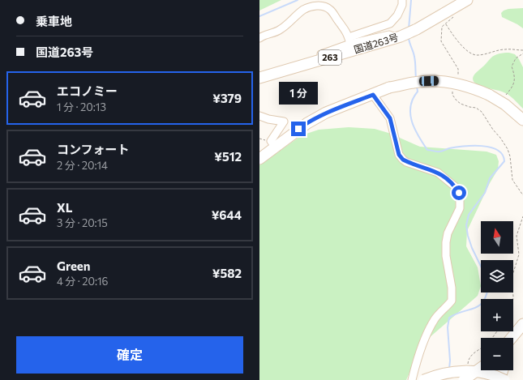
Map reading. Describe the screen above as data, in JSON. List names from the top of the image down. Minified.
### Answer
{"streets":{"highway":["国道263号","263"]},"north":"top","page":{"banner":["乗車地","国道263号"],"list":[{"name":"エコノミー","note":"1 分 · 20:13","value":"¥379"},{"name":"コンフォート","note":"2 分 · 20:14","value":"¥512"},{"name":"XL","note":"3 分 · 20:15","value":"¥644"},{"name":"Green","note":"4 分 · 20:16","value":"¥582"}],"bubble":"1 分","map_buttons":["+","−"],"buttons":"確定"}}
